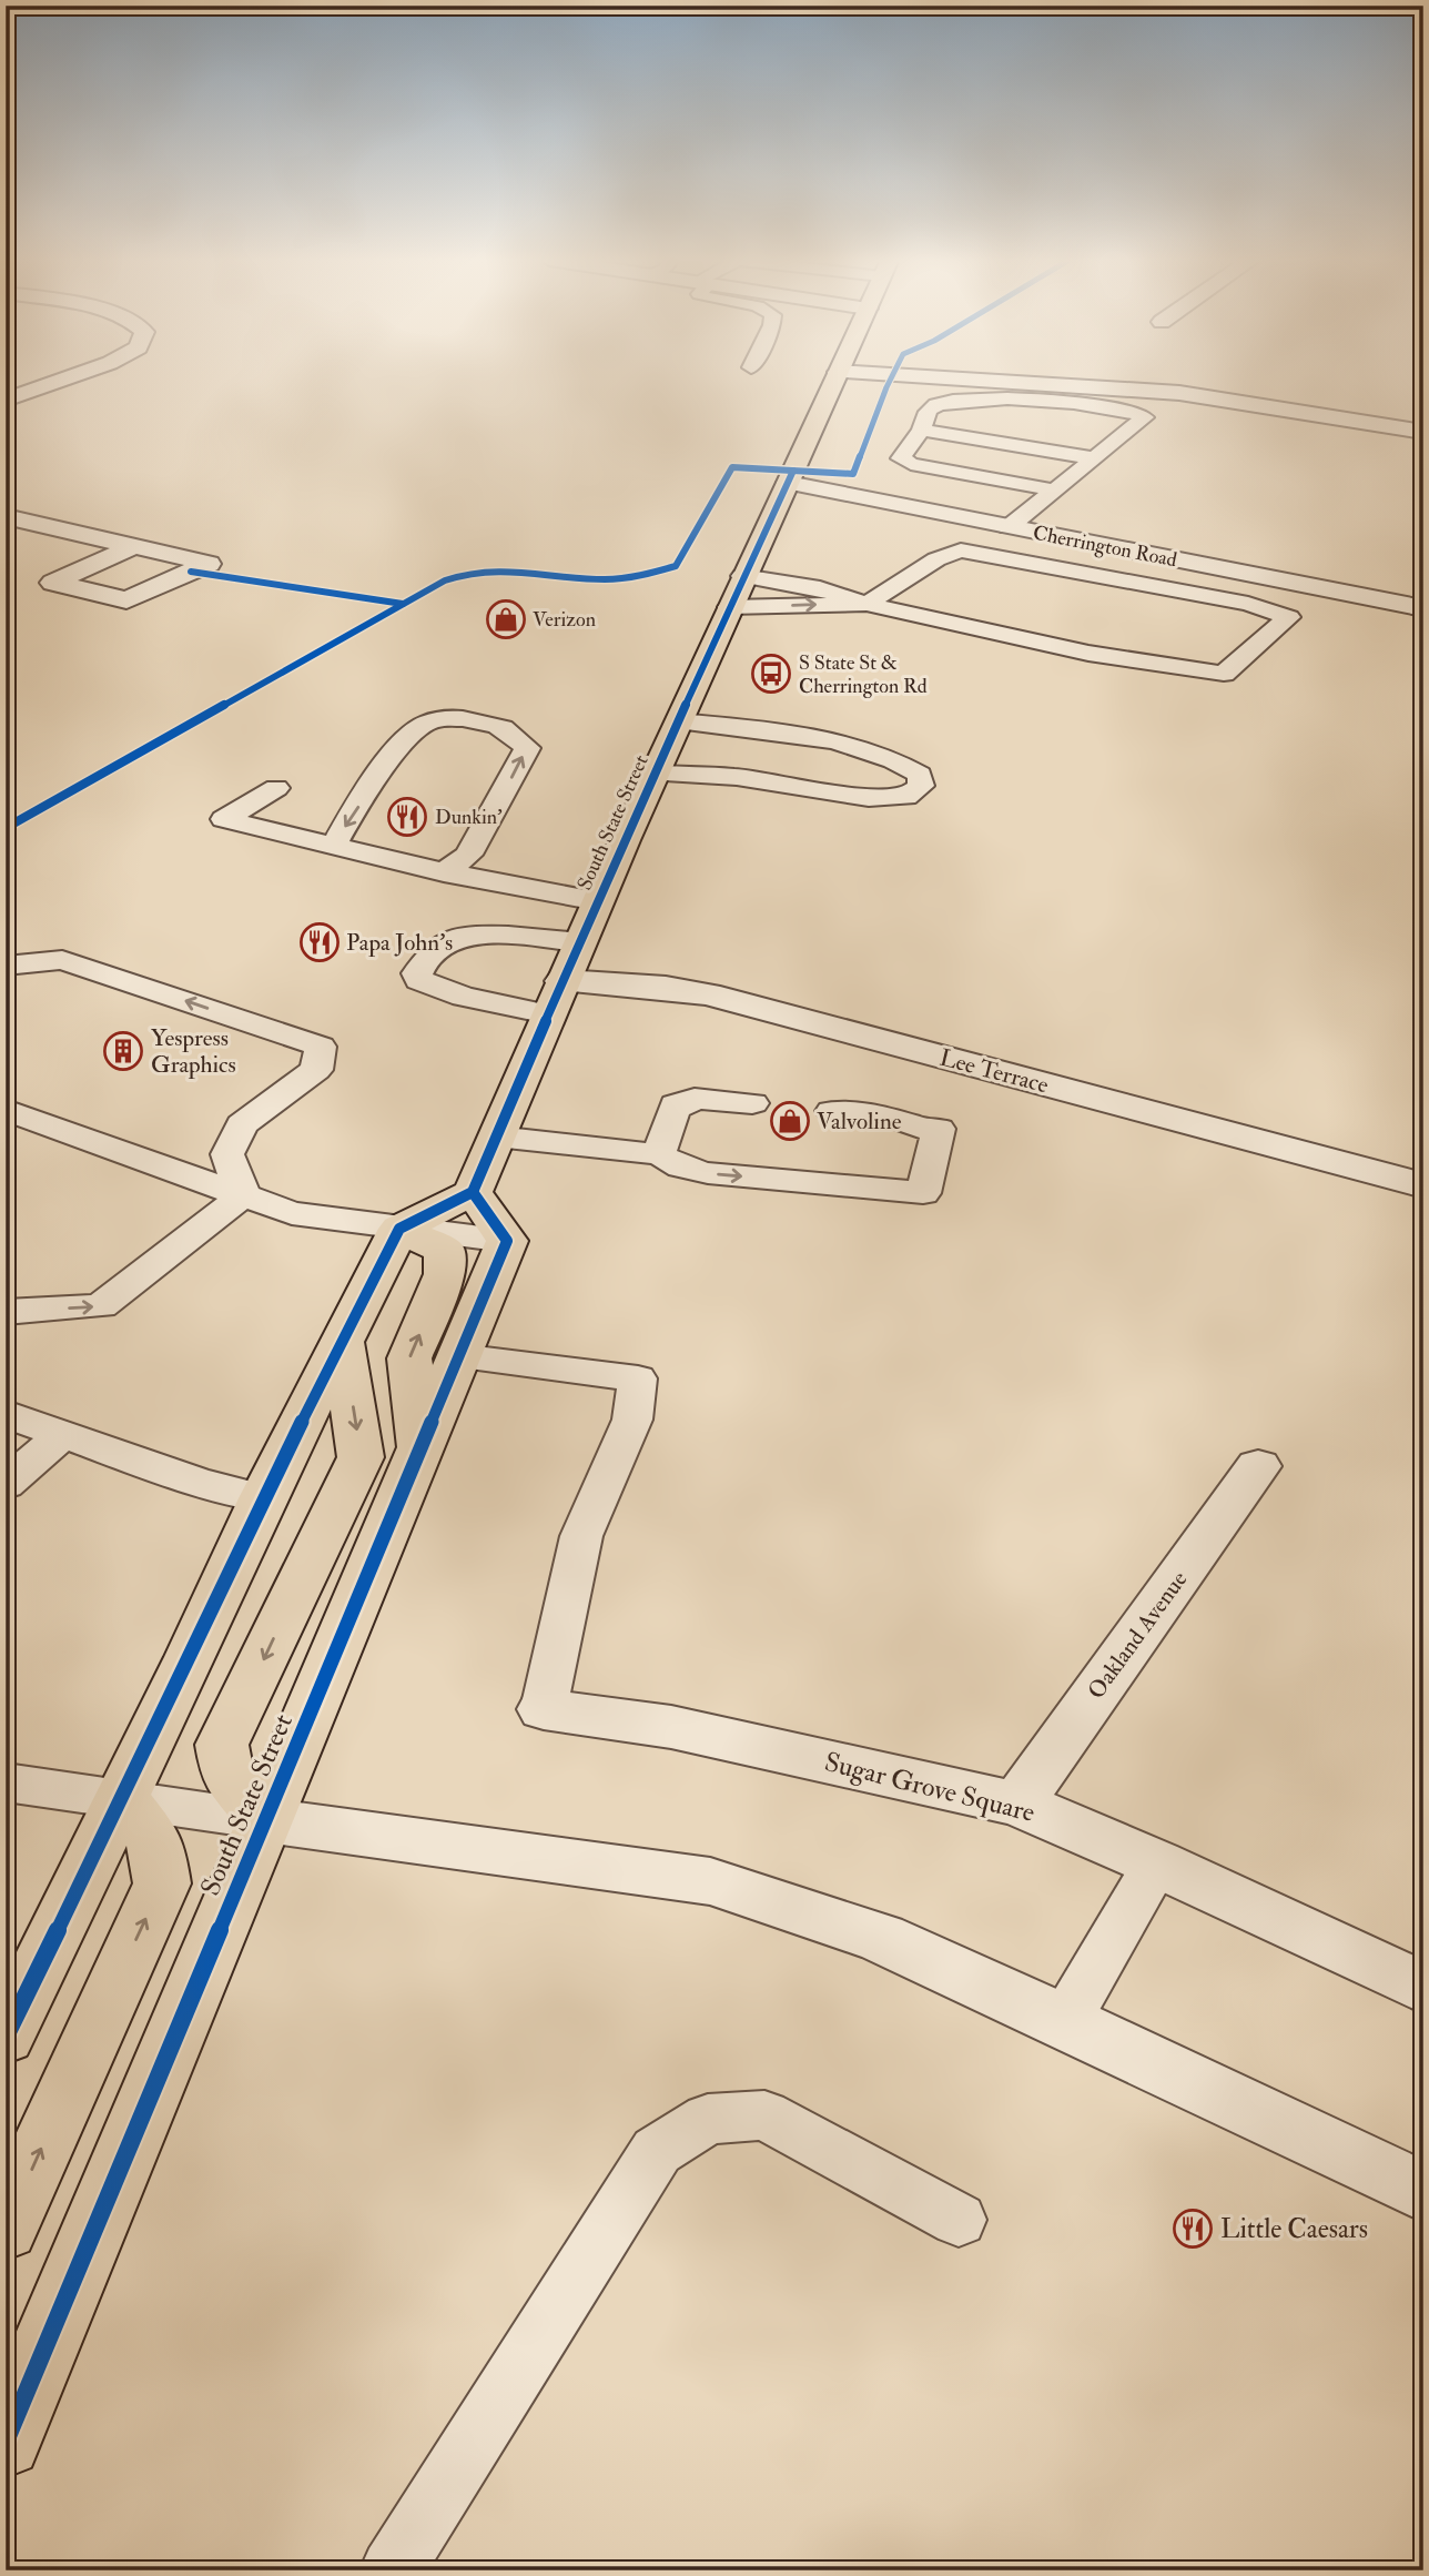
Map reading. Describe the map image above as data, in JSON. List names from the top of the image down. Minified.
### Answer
{"streets":{"main road":["South State Street"],"street":["Cherrington Road","Lee Terrace","Oakland Avenue","Sugar Grove Square"]},"crossings":[["Cherrington Road","South State Street"],["South State Street","Lee Terrace"],["Oakland Avenue","Sugar Grove Square"]],"places":{"shop":["Verizon","Valvoline"],"bus stop":["S State St & Cherrington Rd"],"restaurant":["Dunkin'","Papa John's","Little Caesars"],"building":["Yespress Graphics"]}}
